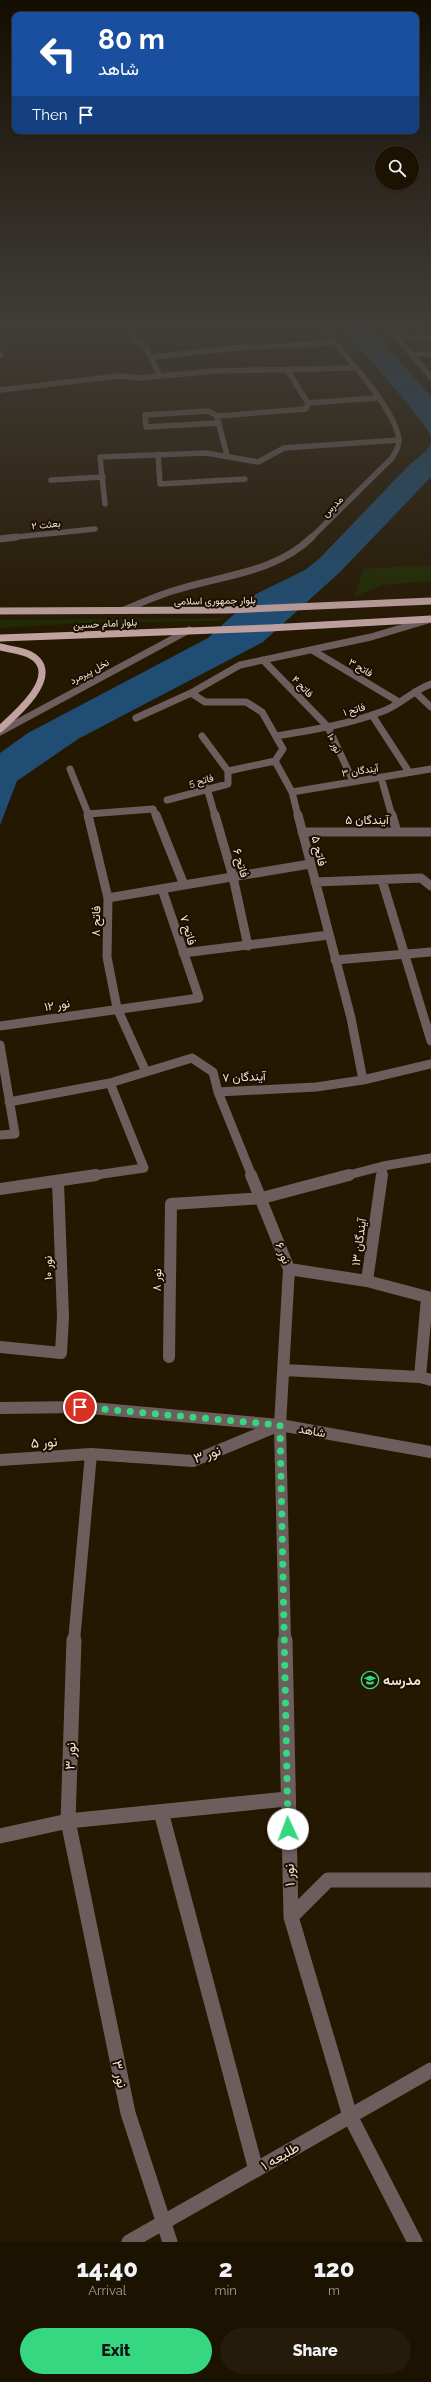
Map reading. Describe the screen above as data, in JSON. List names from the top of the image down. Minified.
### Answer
{"streets":{"main road":["بلوار جمهوری اسلامی","بلوار امام حسین"],"street":["مدرس","بعثت ۲","فاتح ۳","نخل پیرمرد","فاتح ۴","فاتح ۱","نور ۱۰","آیندگان ۳","فاتح 5","آیندگان ۵","فاتح ۵","فاتح ۶","فاتح ۸","فاتح ۷","نور ۱۲","آیندگان ۷","آیندگان ۱۳","نور ۶","نور ۸","شاهد","نور ۵","نور ۳","نور ۱","طلیعه ۱"]},"crossings":[["مدرس","بلوار جمهوری اسلامی"],["بلوار امام حسین","نخل پیرمرد"],["فاتح ۳","فاتح ۱"],["فاتح ۴","فاتح ۱"],["فاتح ۴","نور ۱۰"],["فاتح ۱","نور ۱۰"],["نور ۱۰","آیندگان ۳"],["آیندگان ۳","فاتح ۵"],["فاتح 5","فاتح ۵"],["فاتح 5","فاتح ۶"],["آیندگان ۵","فاتح ۵"],["فاتح ۵","آیندگان ۷"],["فاتح ۸","فاتح ۷"],["فاتح ۸","نور ۱۲"],["فاتح ۸","آیندگان ۷"],["فاتح ۷","نور ۱۲"],["آیندگان ۷","نور ۶"],["نور ۶","نور ۸"],["نور ۶","شاهد"],["نور ۶","نور ۳"],["نور ۶","نور ۱"],["شاهد","نور ۳"],["شاهد","نور ۱"],["نور ۵","نور ۳"],["نور ۳","نور ۱"],["نور ۳","طلیعه ۱"],["نور ۱","طلیعه ۱"]],"places":{"school or university":["مدرسه"]},"page":{"turn":["80 m","شاهد"],"then":"Then","eta":["14:40","Arrival","2","min","120","m"],"buttons":["Exit","Share"]}}
